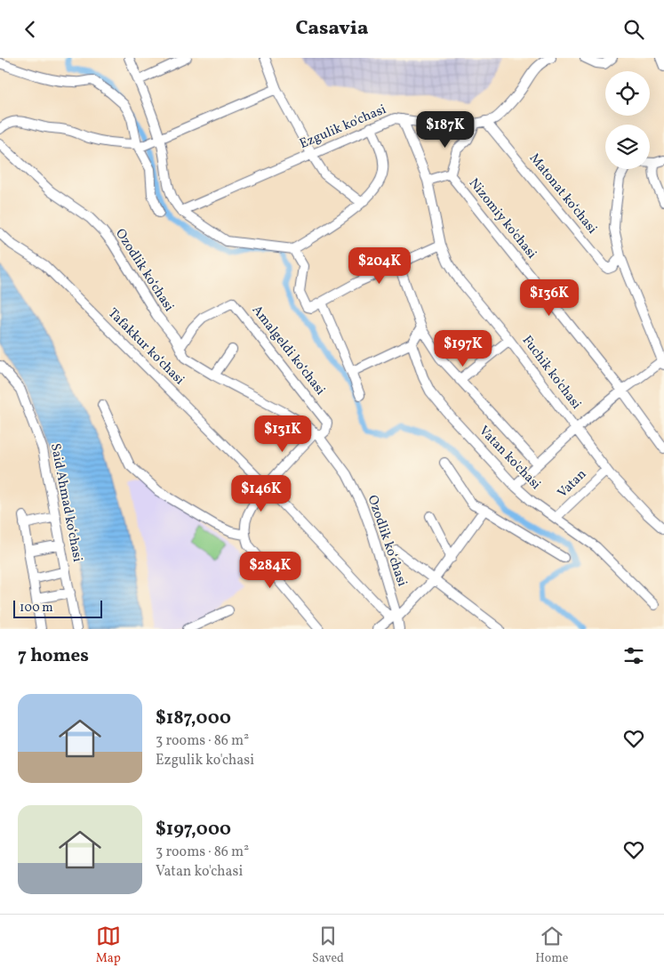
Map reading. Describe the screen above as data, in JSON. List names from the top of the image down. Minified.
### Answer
{"streets":{"street":["Ezgulik ko'chasi","Matonat ko‘chasi","Nizomiy ko'chasi","Ozodlik ko‘chasi","Tafakkur ko‘chasi","Amalgeldi ko‘chasi","Fuchik ko'chasi","Vatan ko'chasi","Vatan","Said Ahmad ko‘chasi"]},"crossings":[["Ezgulik ko'chasi","Matonat ko‘chasi"],["Ezgulik ko'chasi","Fuchik ko'chasi"],["Ozodlik ko‘chasi","Tafakkur ko‘chasi"],["Ozodlik ko‘chasi","Amalgeldi ko‘chasi"],["Fuchik ko'chasi","Vatan"],["Vatan ko'chasi","Vatan"]],"scale_bar":"100 m","page":{"header":"Casavia","price":["$187K","$204K","$136K","$197K","$131K","$146K","$284K"],"scale":"100 m","heading":"7 homes","list":[{"name":"$187,000","note":"3 rooms · 86 m² · Ezgulik ko'chasi"},{"name":"$197,000","note":"3 rooms · 86 m² · Vatan ko'chasi"}],"tabs":["Map","Saved","Home"]}}
